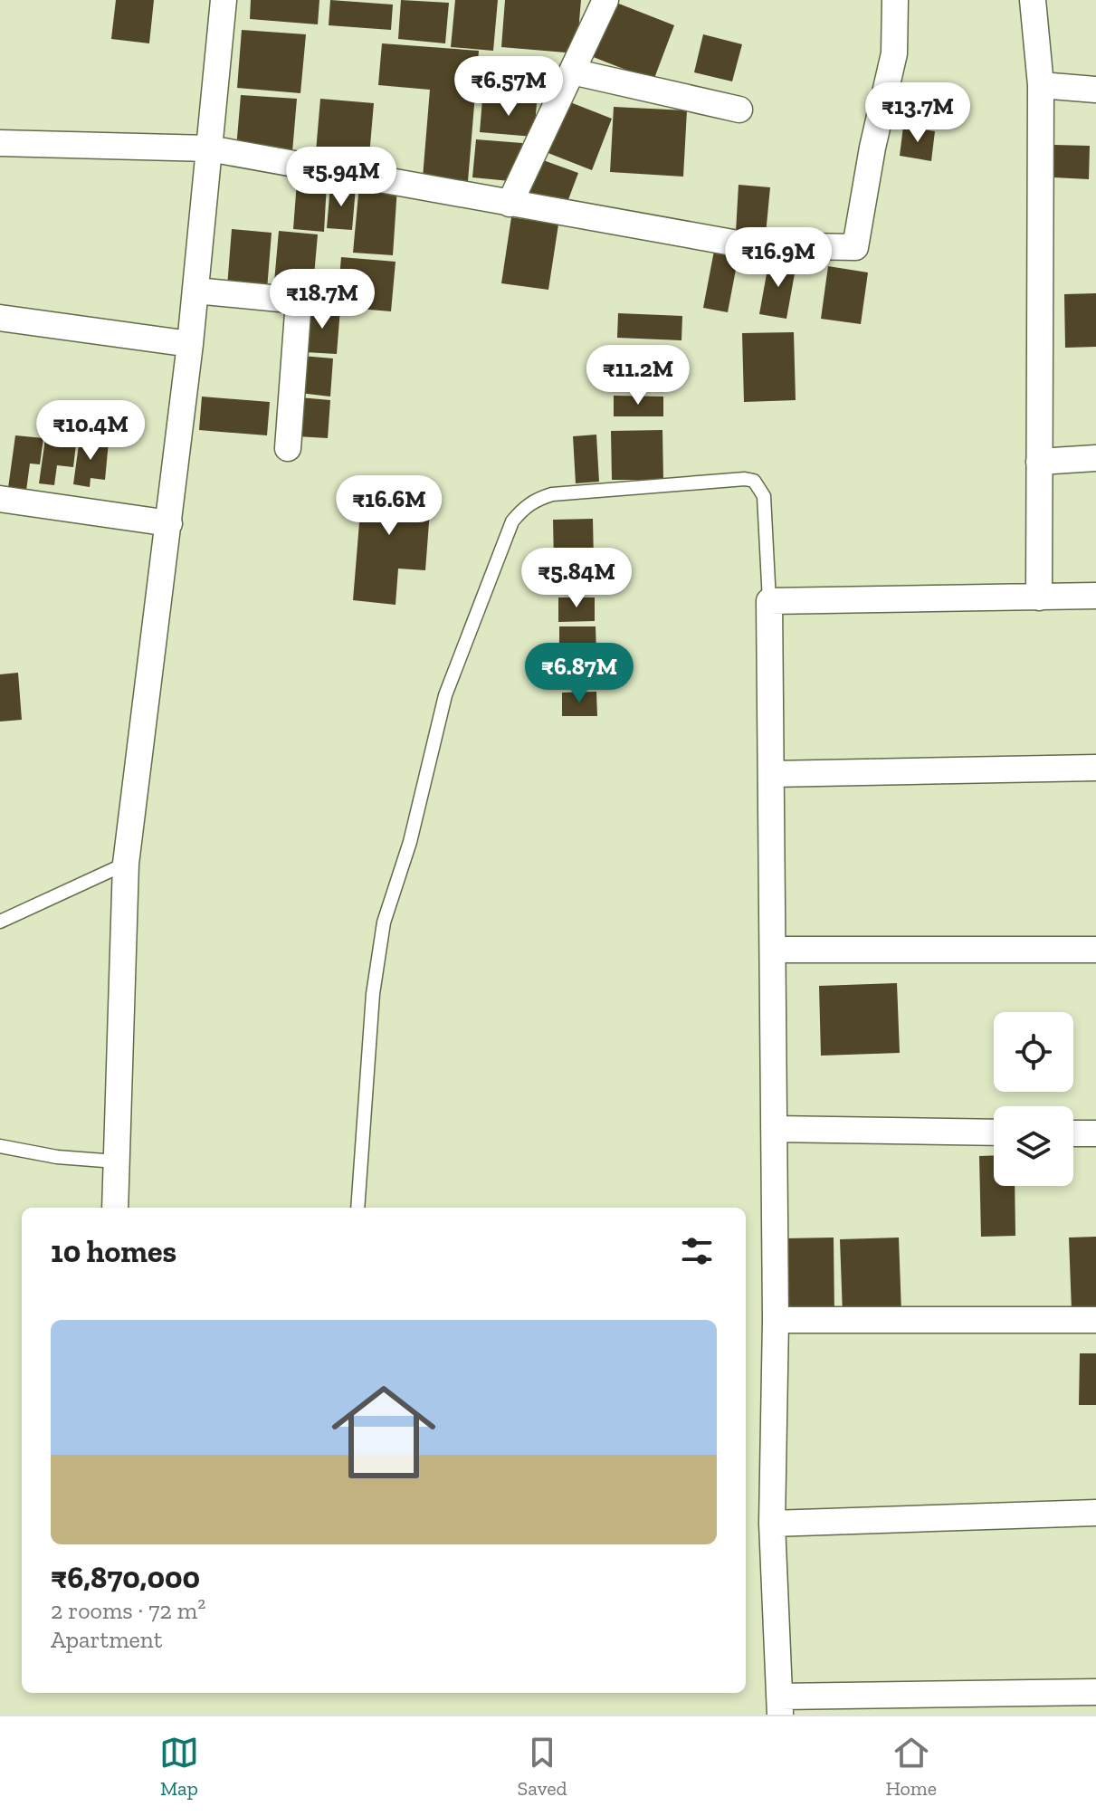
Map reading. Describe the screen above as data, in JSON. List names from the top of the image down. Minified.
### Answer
{"page":{"price":["₹6.57M","₹13.7M","₹5.94M","₹16.9M","₹18.7M","₹11.2M","₹10.4M","₹16.6M","₹5.84M","₹6.87M"],"heading":"10 homes","list":[{"name":"₹6,870,000","note":"2 rooms · 72 m² · Apartment"}],"tabs":["Map","Saved","Home"]}}
